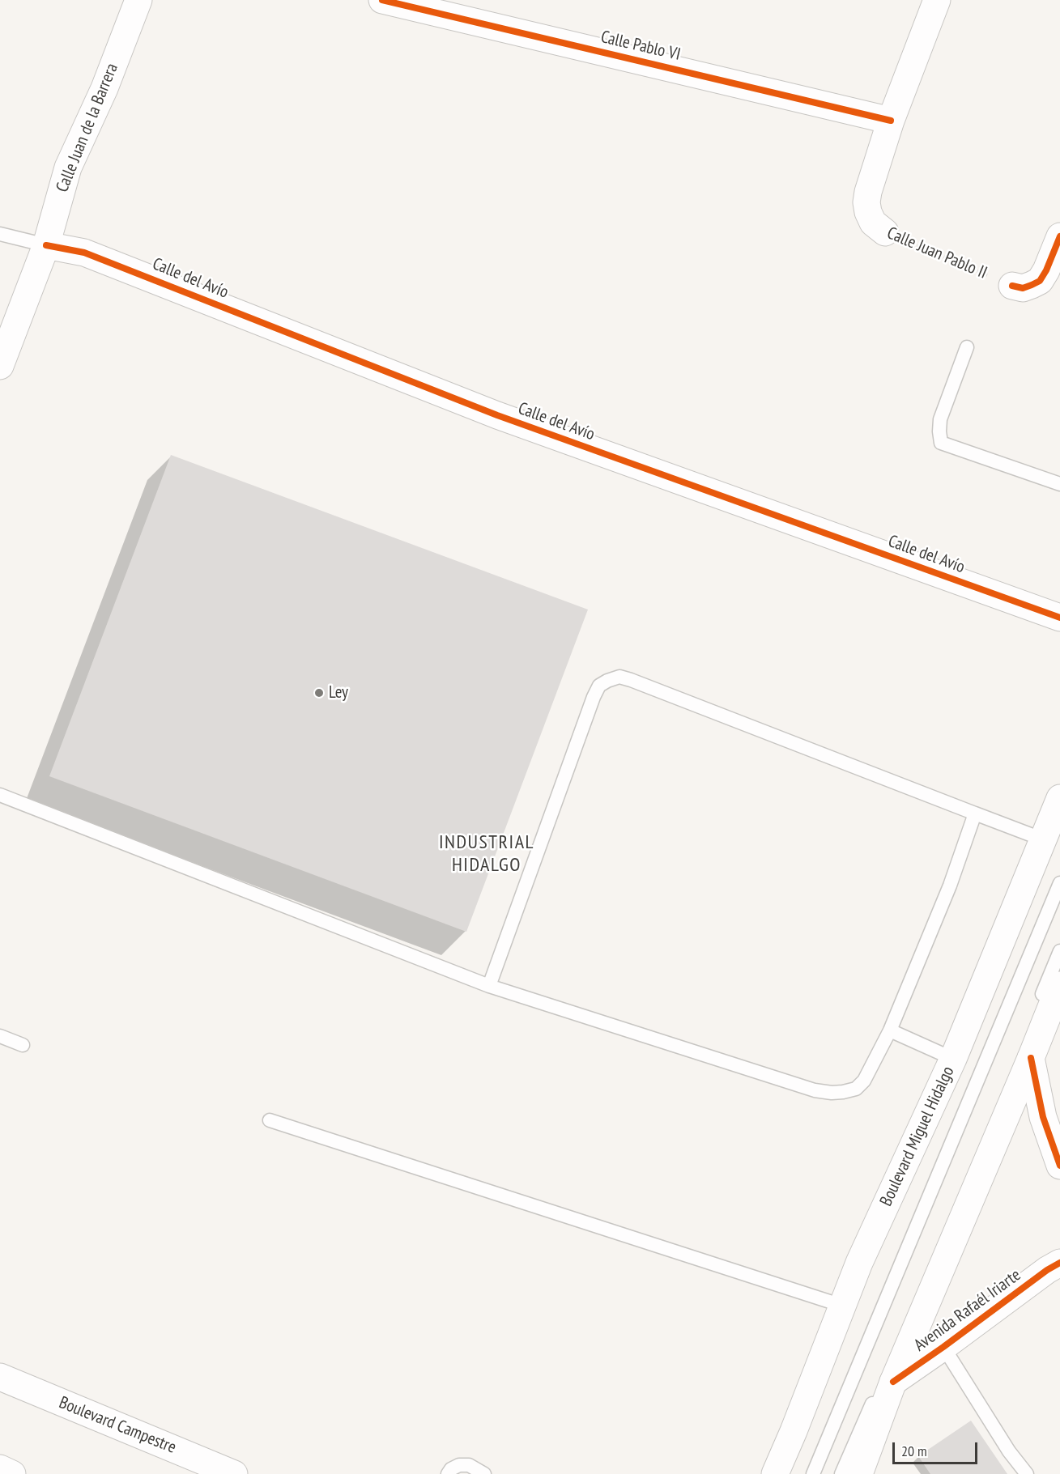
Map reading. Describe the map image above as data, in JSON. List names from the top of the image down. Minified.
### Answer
{"streets":{"street":["Calle Pablo VI","Calle Juan de la Barrera","Calle Juan Pablo II","Calle del Avío","Boulevard Miguel Hidalgo","Avenida Rafaél Iriarte","Boulevard Campestre"]},"crossings":[["Calle Pablo VI","Calle Juan Pablo II"],["Calle Juan de la Barrera","Calle del Avío"]],"districts":["INDUSTRIAL HIDALGO"],"places":["Ley"],"scale_bar":"20 m"}
